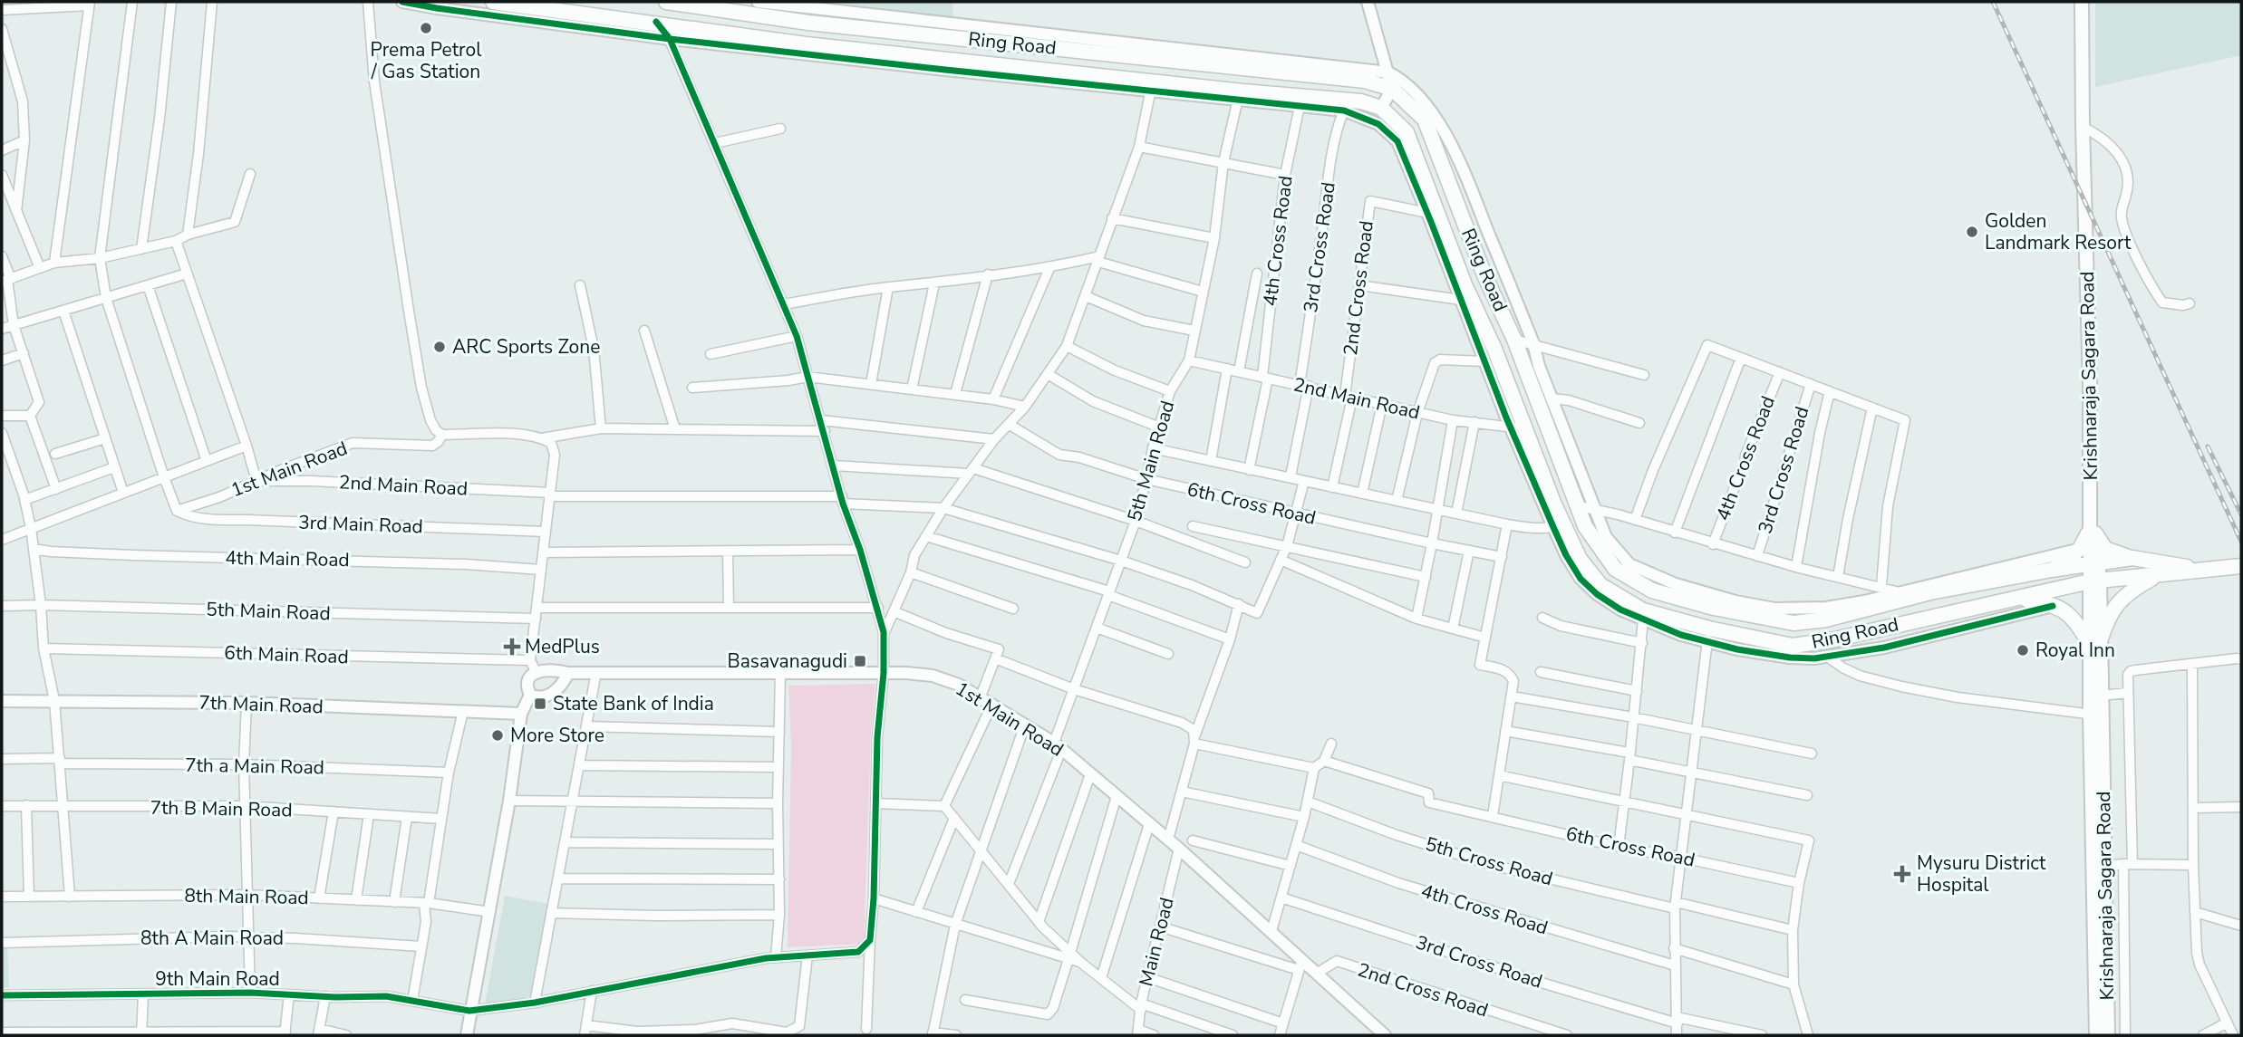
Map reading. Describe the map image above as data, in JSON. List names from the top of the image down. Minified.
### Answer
{"streets":{"highway":["Ring Road"],"main road":["Krishnaraja Sagara Road"],"street":["4th Cross Road","3rd Cross Road","2nd Cross Road","2nd Main Road","5th Main Road","1st Main Road","6th Cross Road","3rd Main Road","4th Main Road","6th Main Road","7th Main Road","7th a Main Road","7th B Main Road","5th Cross Road","8th Main Road","8th A Main Road","Main Road","9th Main Road"]},"crossings":[["Ring Road","Krishnaraja Sagara Road"],["Ring Road","2nd Main Road"],["4th Cross Road","2nd Main Road"],["3rd Cross Road","2nd Main Road"],["2nd Cross Road","2nd Main Road"],["2nd Cross Road","1st Main Road"],["2nd Main Road","5th Main Road"],["2nd Main Road","1st Main Road"],["5th Main Road","1st Main Road"],["5th Main Road","6th Cross Road"],["1st Main Road","3rd Main Road"],["1st Main Road","Main Road"]],"places":{"other":["Prema Petrol / Gas Station","Golden Landmark Resort","ARC Sports Zone","Royal Inn","More Store"],"health":["MedPlus","Mysuru District Hospital"],"transit":["Basavanagudi","State Bank of India"]}}
